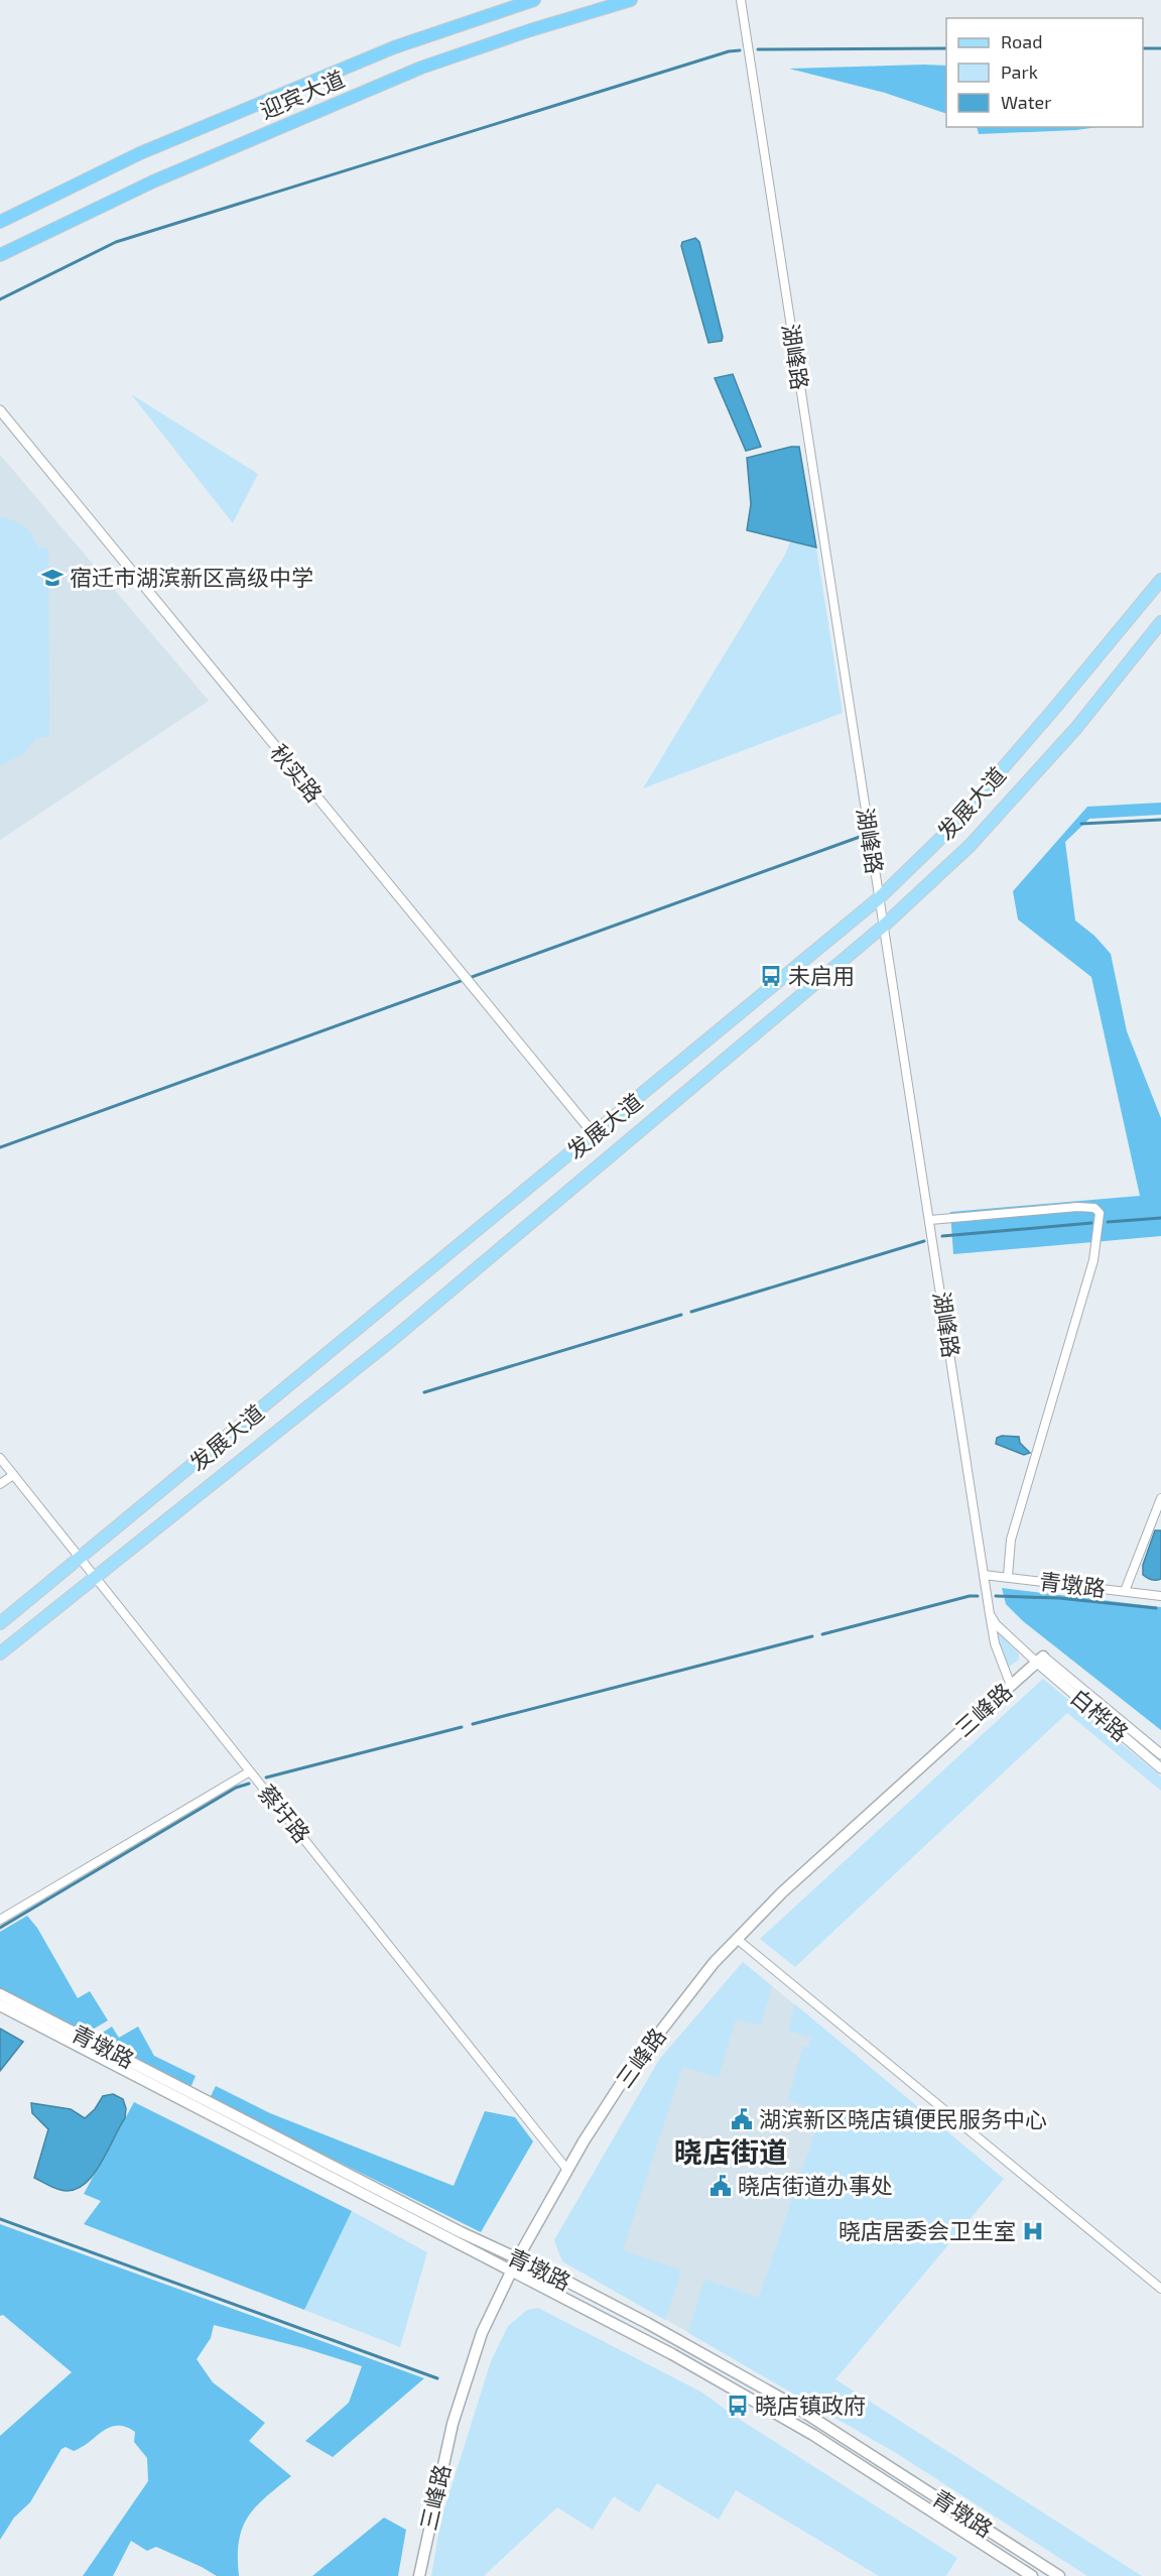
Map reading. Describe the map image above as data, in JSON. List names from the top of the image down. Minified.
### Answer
{"streets":{"highway":["迎宾大道"],"main road":["发展大道","青墩路","三峰路"],"street":["湖峰路","秋实路","白桦路","蔡圩路"]},"crossings":[["湖峰路","发展大道"],["湖峰路","青墩路"],["湖峰路","三峰路"],["秋实路","发展大道"],["发展大道","蔡圩路"],["青墩路","三峰路"],["三峰路","白桦路"],["三峰路","蔡圩路"]],"districts":["晓店街道"],"places":{"school or university":["宿迁市湖滨新区高级中学"],"bus stop":["未启用","晓店镇政府"],"public building":["湖滨新区晓店镇便民服务中心","晓店街道办事处"],"hospital":["晓店居委会卫生室"]},"legend":["Road","Park","Water"]}
